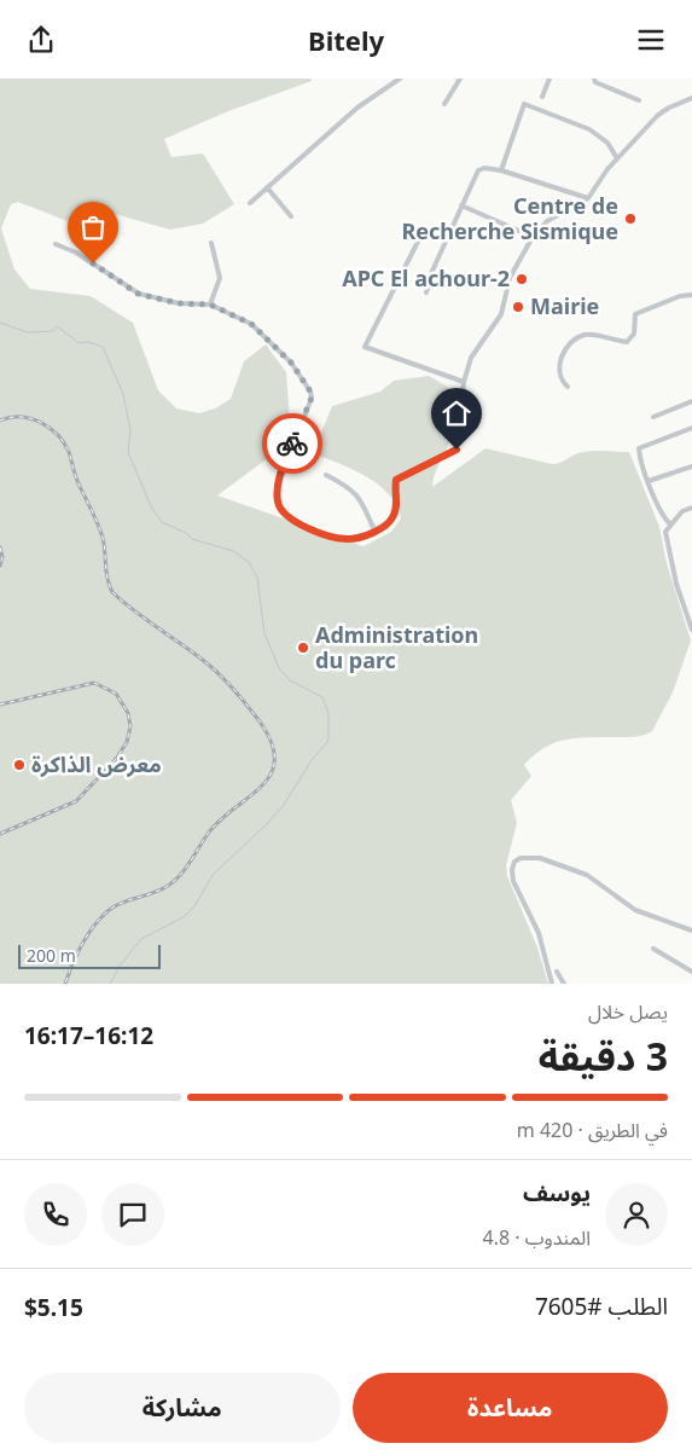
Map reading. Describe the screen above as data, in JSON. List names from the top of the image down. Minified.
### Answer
{"places":["Centre de Recherche Sismique","APC El achour-2","Mairie","Administration du parc","معرض الذاكرة"],"scale_bar":"200 m","page":{"header":"Bitely","scale":"200 m","heading":["3 دقيقة","يصل خلال","16:12–16:17"],"panel":["يوسف","المندوب · 4.8","الطلب #7605","$5.15"],"bar":"في الطريق · 420 m","buttons":["مساعدة","مشاركة"]}}
